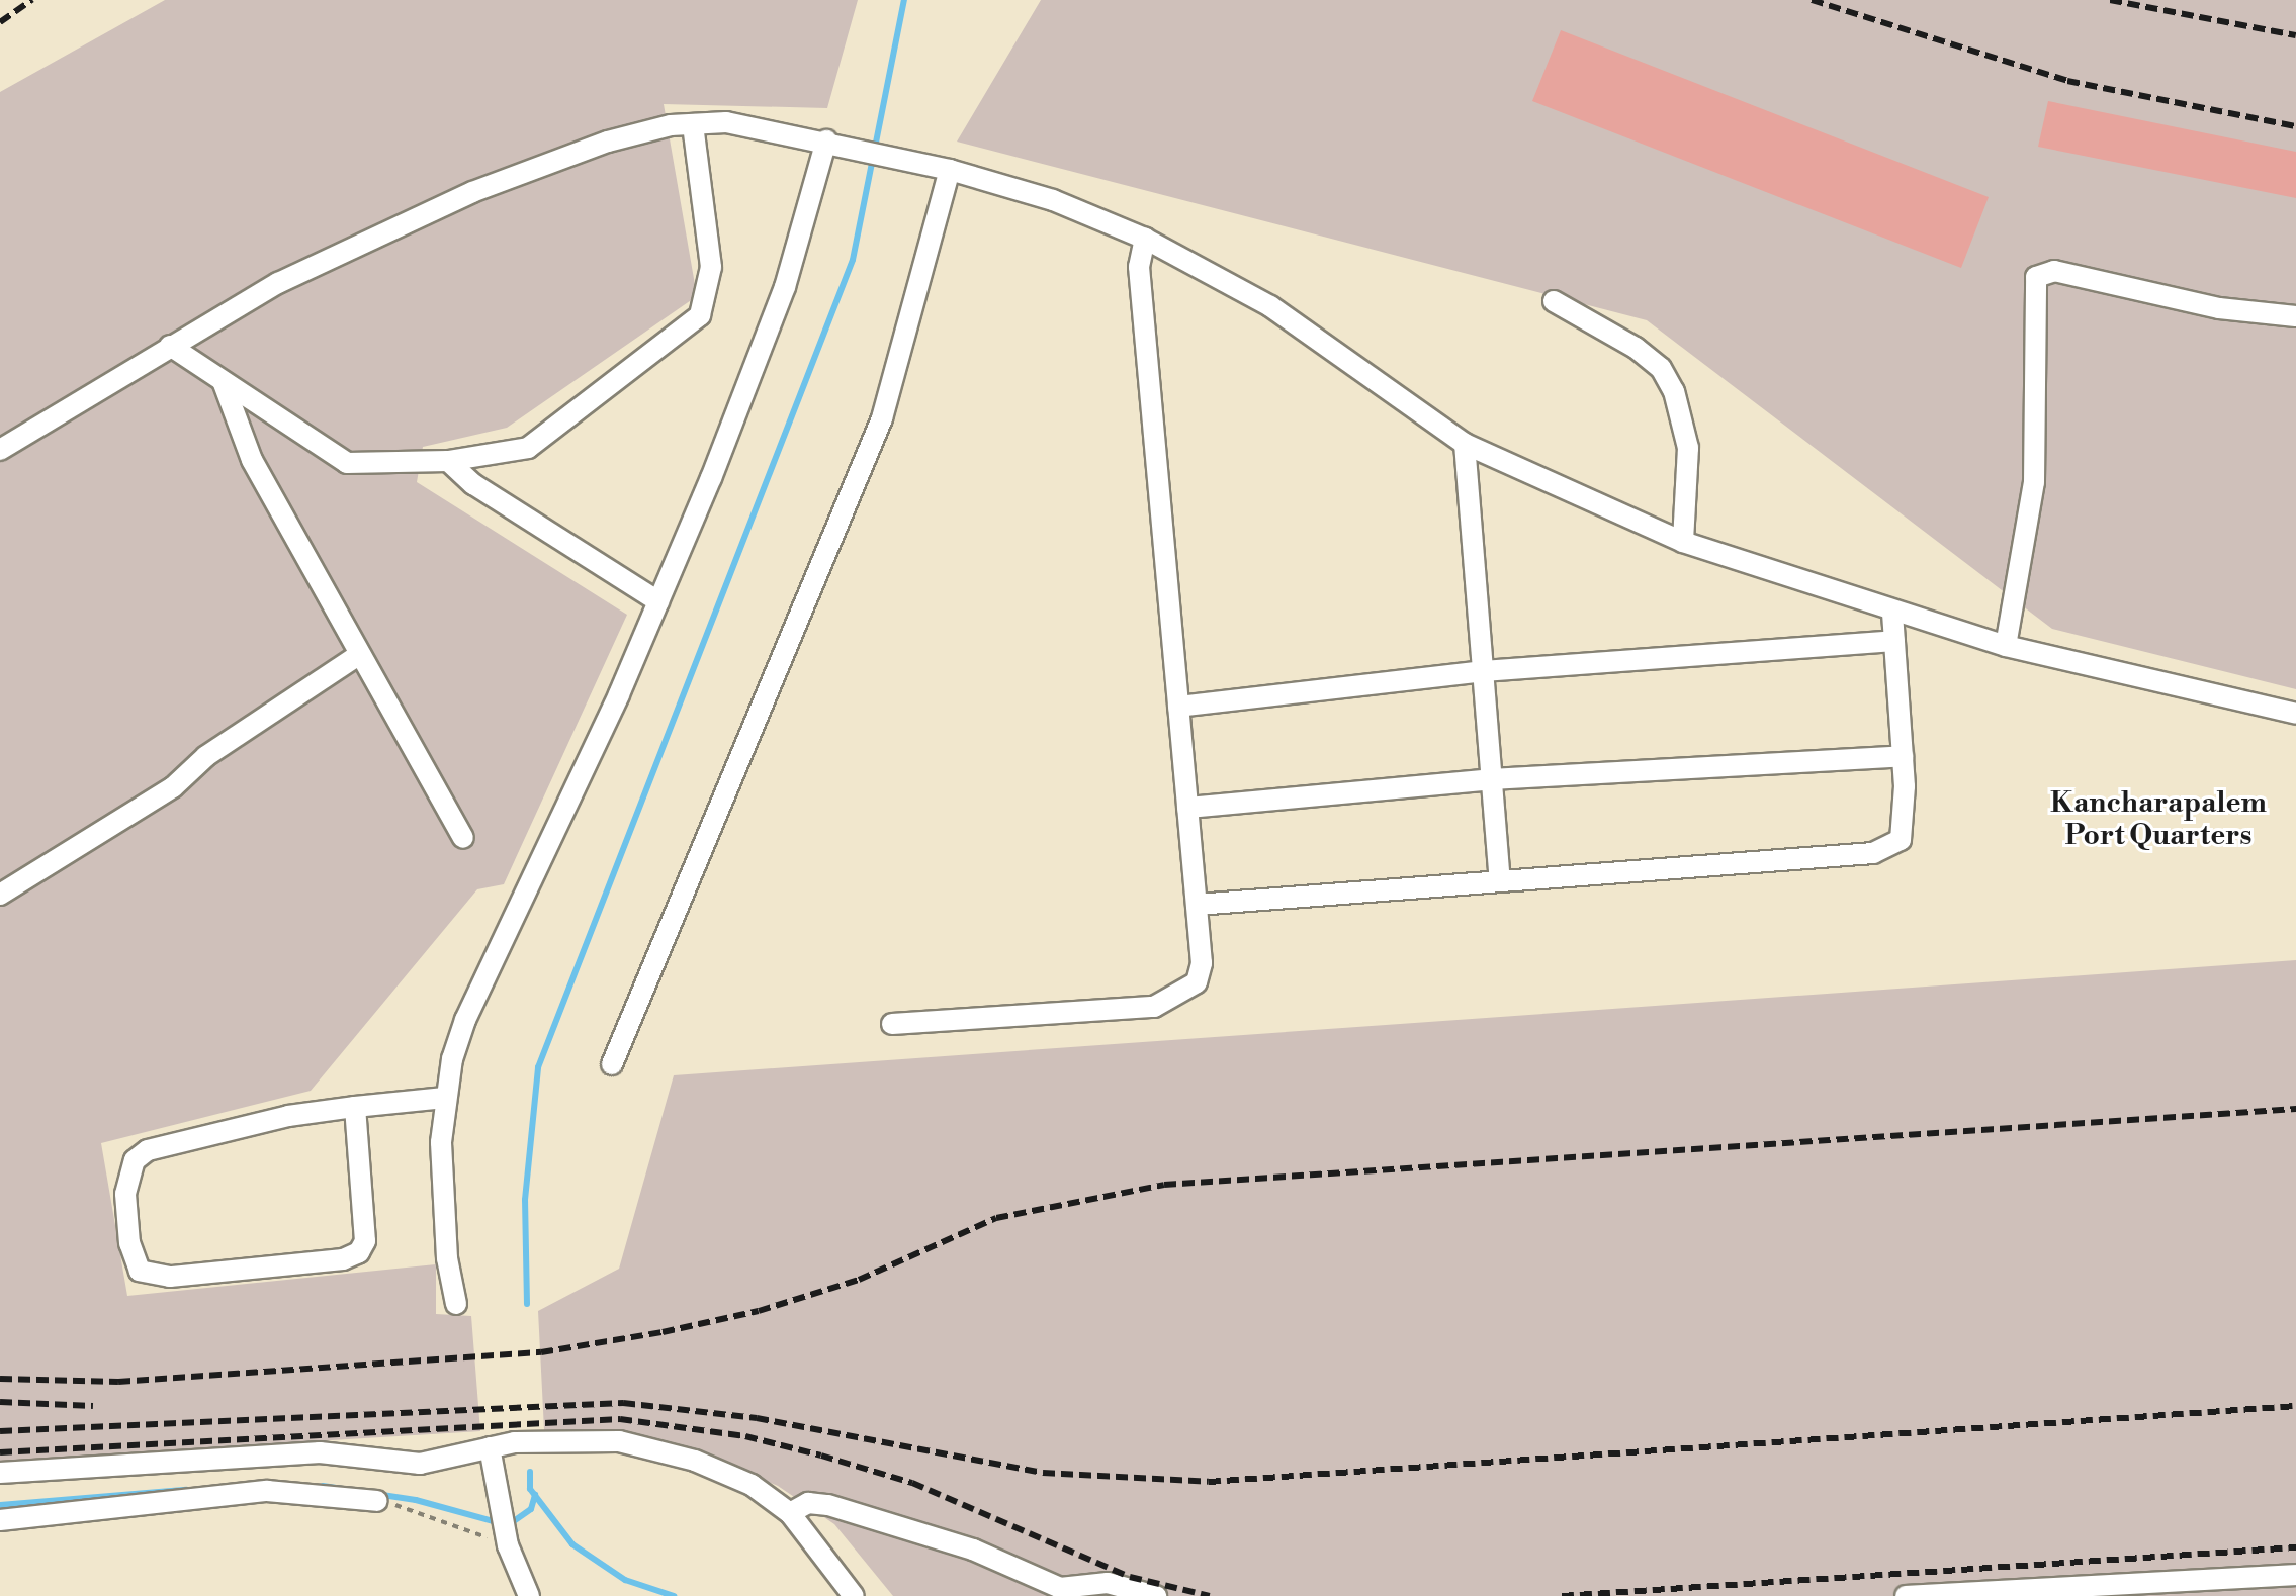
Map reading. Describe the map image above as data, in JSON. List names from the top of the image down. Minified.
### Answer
{"districts":["Kancharapalem Port Quarters"]}
